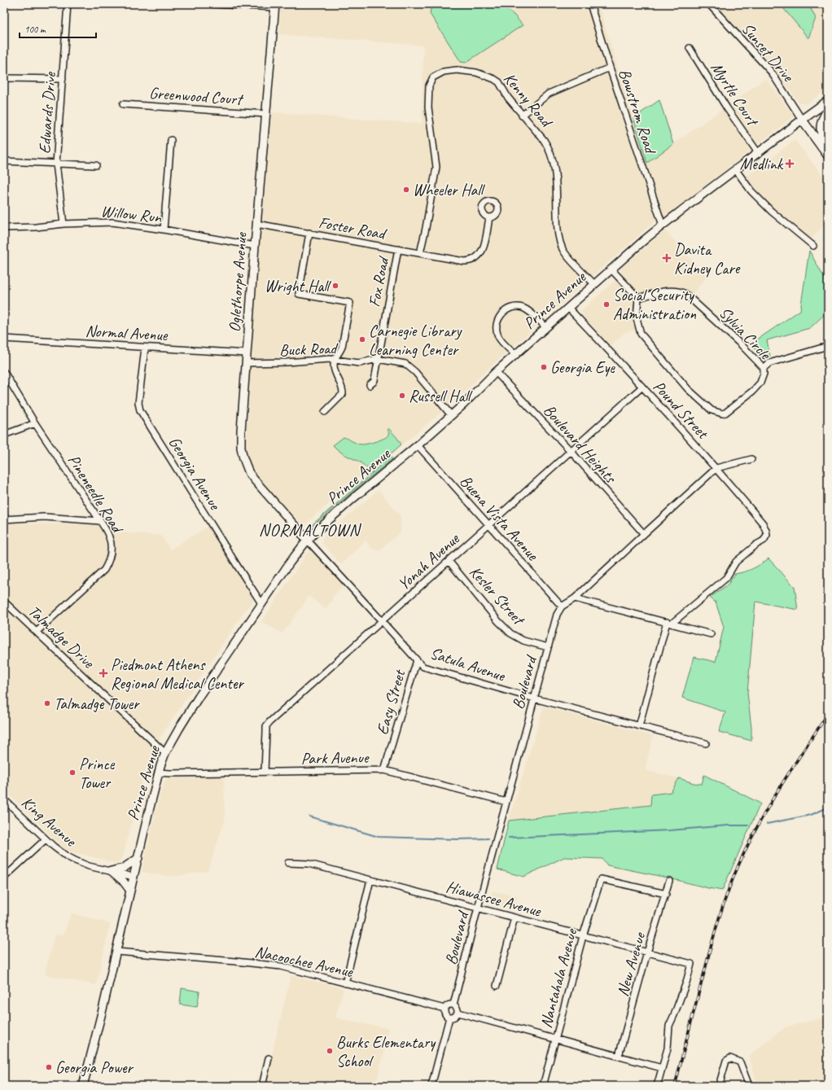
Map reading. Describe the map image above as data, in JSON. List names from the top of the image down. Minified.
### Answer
{"streets":{"highway":["Prince Avenue"],"main road":["Oglethorpe Avenue"],"street":["Sunset Drive","Myrtle Court","Greenwood Court","Kenny Road","Bowstrom Road","Edwards Drive","Willow Run","Foster Road","Fox Road","Normal Avenue","Sylvia Circle","Buck Road","Pound Street","Boulevard Heights","Georgia Avenue","Pineneedle Road","Buena Vista Avenue","Yonah Avenue","Kesler Street","Talmadge Drive","Satula Avenue","Boulevard","Easy Street","Park Avenue","King Avenue","Hiawassee Avenue","Nacoochee Avenue","New Avenue","Nantahala Avenue"]},"crossings":[["Sunset Drive","Prince Avenue"],["Myrtle Court","Prince Avenue"],["Greenwood Court","Oglethorpe Avenue"],["Kenny Road","Foster Road"],["Kenny Road","Prince Avenue"],["Bowstrom Road","Prince Avenue"],["Edwards Drive","Willow Run"],["Willow Run","Oglethorpe Avenue"],["Foster Road","Oglethorpe Avenue"],["Foster Road","Fox Road"],["Oglethorpe Avenue","Prince Avenue"],["Oglethorpe Avenue","Normal Avenue"],["Oglethorpe Avenue","Buck Road"],["Oglethorpe Avenue","Satula Avenue"],["Fox Road","Buck Road"],["Prince Avenue","Buck Road"],["Prince Avenue","Pound Street"],["Prince Avenue","Boulevard Heights"],["Prince Avenue","Georgia Avenue"],["Prince Avenue","Buena Vista Avenue"],["Prince Avenue","Talmadge Drive"],["Prince Avenue","Satula Avenue"],["Prince Avenue","Park Avenue"],["Prince Avenue","King Avenue"],["Prince Avenue","Nacoochee Avenue"],["Normal Avenue","Georgia Avenue"],["Pound Street","Yonah Avenue"],["Boulevard Heights","Yonah Avenue"],["Pineneedle Road","Talmadge Drive"],["Buena Vista Avenue","Yonah Avenue"],["Buena Vista Avenue","Boulevard"],["Yonah Avenue","Kesler Street"],["Yonah Avenue","Satula Avenue"],["Yonah Avenue","Park Avenue"],["Kesler Street","Boulevard"],["Satula Avenue","Boulevard"],["Satula Avenue","Easy Street"],["Boulevard","Park Avenue"],["Boulevard","Hiawassee Avenue"],["Boulevard","Nacoochee Avenue"],["Easy Street","Park Avenue"],["Hiawassee Avenue","New Avenue"],["Hiawassee Avenue","Nantahala Avenue"],["New Avenue","Nantahala Avenue"]],"districts":["NORMALTOWN"],"places":{"health":["Medlink","Davita Kidney Care","Piedmont Athens Regional Medical Center"],"other":["Wheeler Hall","Wright Hall","Social Security Administration","Carnegie Library Learning Center","Georgia Eye","Russell Hall","Talmadge Tower","Prince Tower","Burks Elementary School","Georgia Power"]},"scale_bar":"100 m"}
